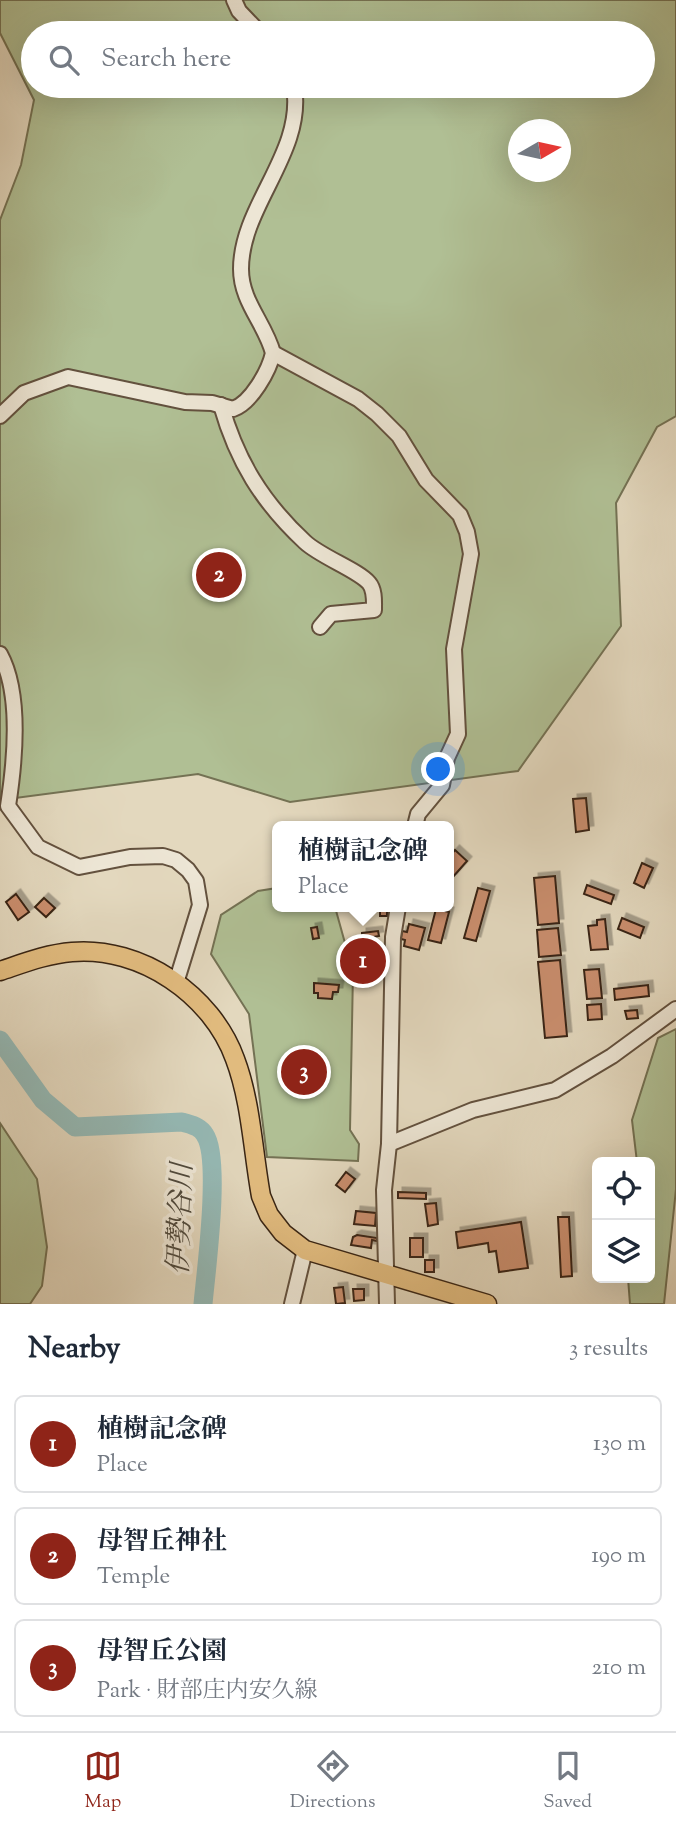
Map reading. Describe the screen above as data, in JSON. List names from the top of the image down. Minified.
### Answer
{"water":["伊勢谷川"],"north":"right","page":{"search":"Search here","pins":["2","1","3"],"popup":["植樹記念碑","Place"],"heading":["Nearby","3 results"],"list":[{"mark":"1","name":"植樹記念碑","note":"Place","value":"130 m"},{"mark":"2","name":"母智丘神社","note":"Temple","value":"190 m"},{"mark":"3","name":"母智丘公園","note":"Park · 財部庄内安久線","value":"210 m"}],"nav":["Map","Directions","Saved"]}}
